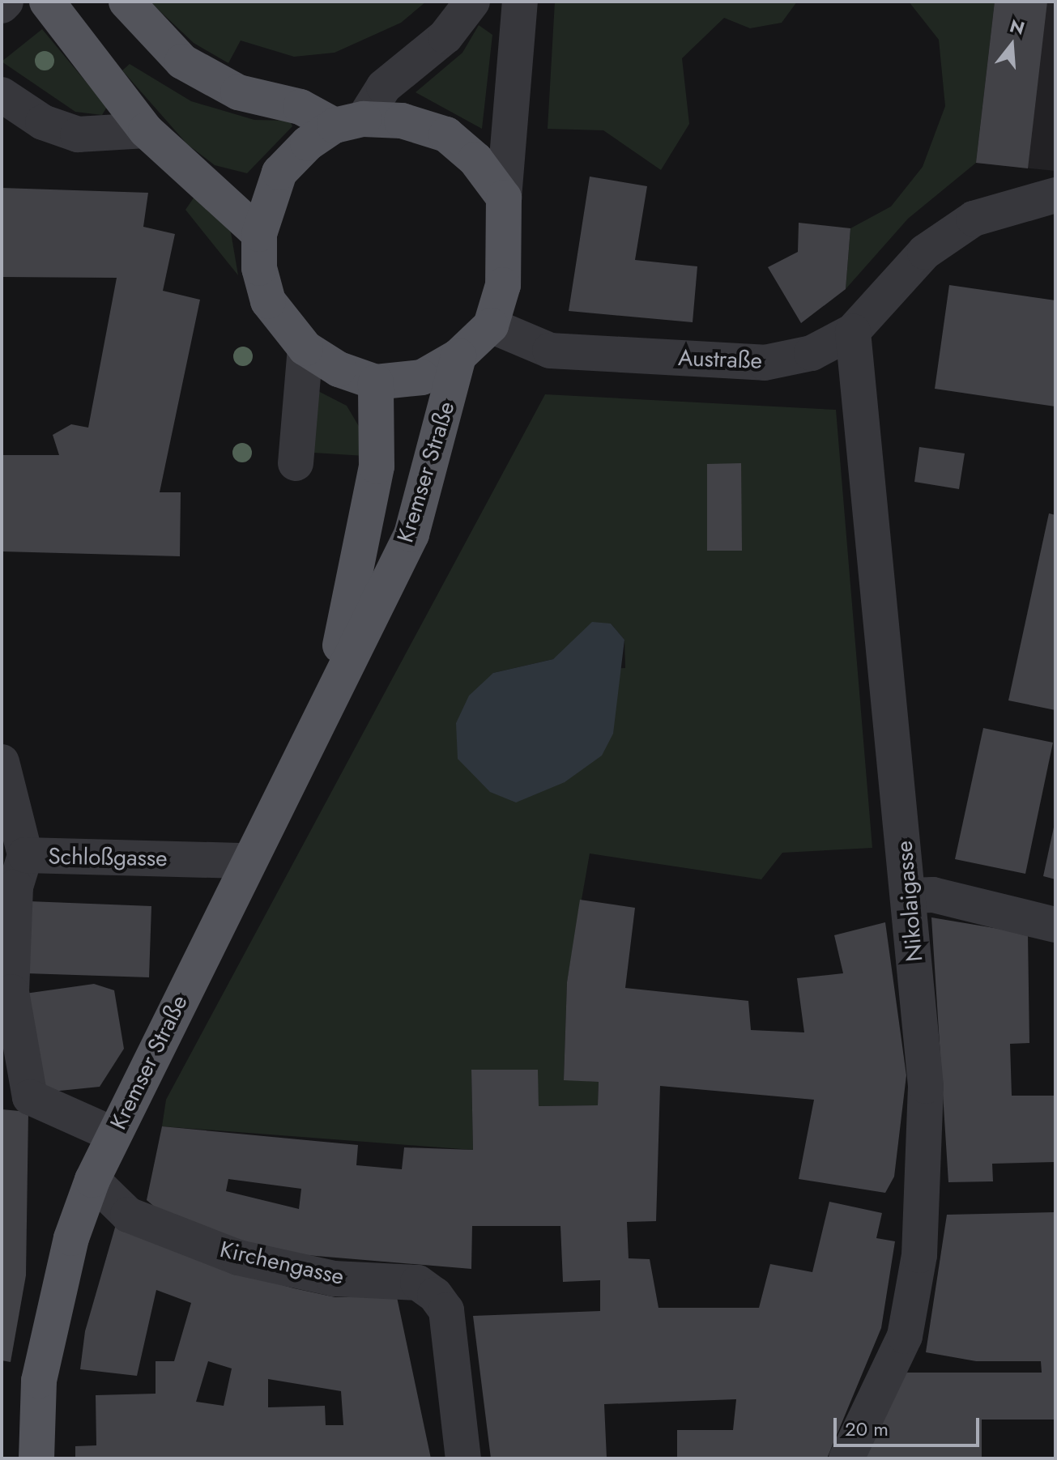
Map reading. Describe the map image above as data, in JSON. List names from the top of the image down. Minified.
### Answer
{"streets":{"main road":["Kremser Straße"],"street":["Austraße","Schloßgasse","Nikolaigasse","Kirchengasse"]},"crossings":[["Austraße","Nikolaigasse"],["Kremser Straße","Schloßgasse"],["Kremser Straße","Kirchengasse"]],"scale_bar":"20 m","north":"top"}
